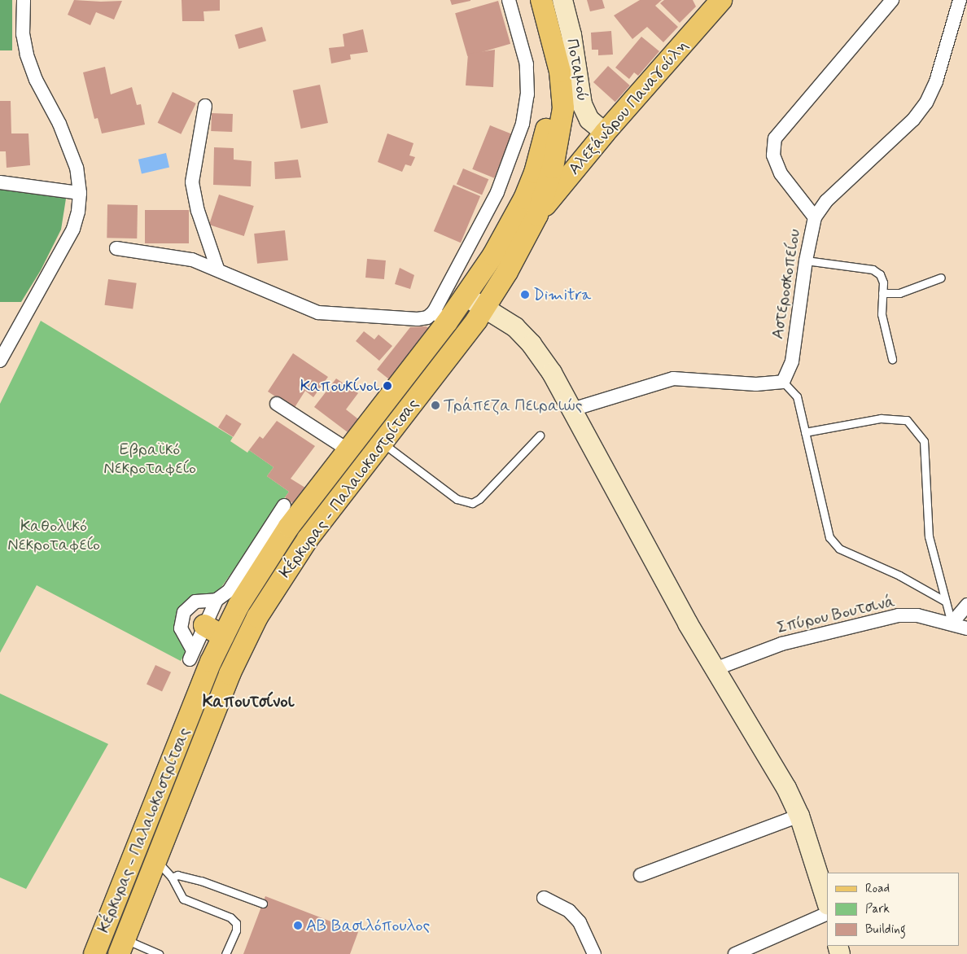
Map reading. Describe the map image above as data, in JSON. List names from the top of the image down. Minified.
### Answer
{"streets":{"main road":["Αλεξάνδρου Παναγούλη","Κέρκυρας - Παλαιοκαστρίτσας"],"street":["Ποταμού","Αστεροσκοπείου","Σπύρου Βουτσινά"]},"crossings":[["Ποταμού","Αλεξάνδρου Παναγούλη"],["Αλεξάνδρου Παναγούλη","Κέρκυρας - Παλαιοκαστρίτσας"]],"districts":["Καπουτσίνοι"],"parks":["Εβραϊκό Νεκροταφείο","Καθολικό Νεκροταφείο"],"places":["Dimitra","Καπουκίνοι","Τράπεζα Πειραιώς","ΑΒ Βασιλόπουλος"],"legend":["Road","Park","Building"]}
